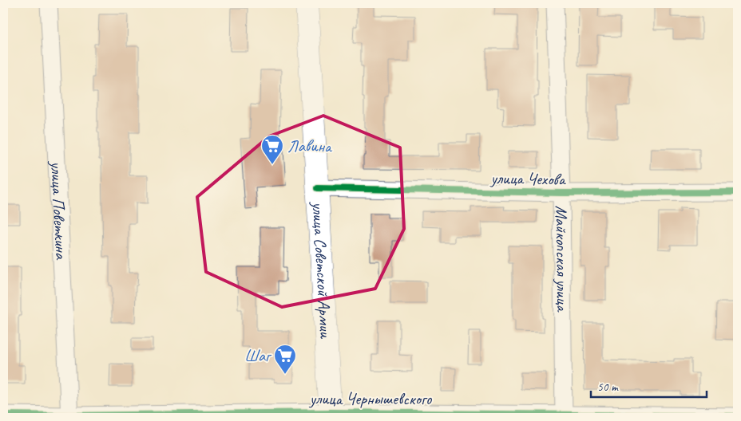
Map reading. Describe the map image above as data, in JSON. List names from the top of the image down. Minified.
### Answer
{"streets":{"main road":["улица Советской Армии"],"street":["улица Чехова","улица Поветкина","Майкопская улица","улица Чернышевского"]},"crossings":[["улица Чехова","Майкопская улица"],["улица Чехова","улица Советской Армии"],["улица Поветкина","улица Чернышевского"],["Майкопская улица","улица Чернышевского"],["улица Советской Армии","улица Чернышевского"]],"places":{"supermarket":["Лавина","Шаг"]},"scale_bar":"50 m"}
